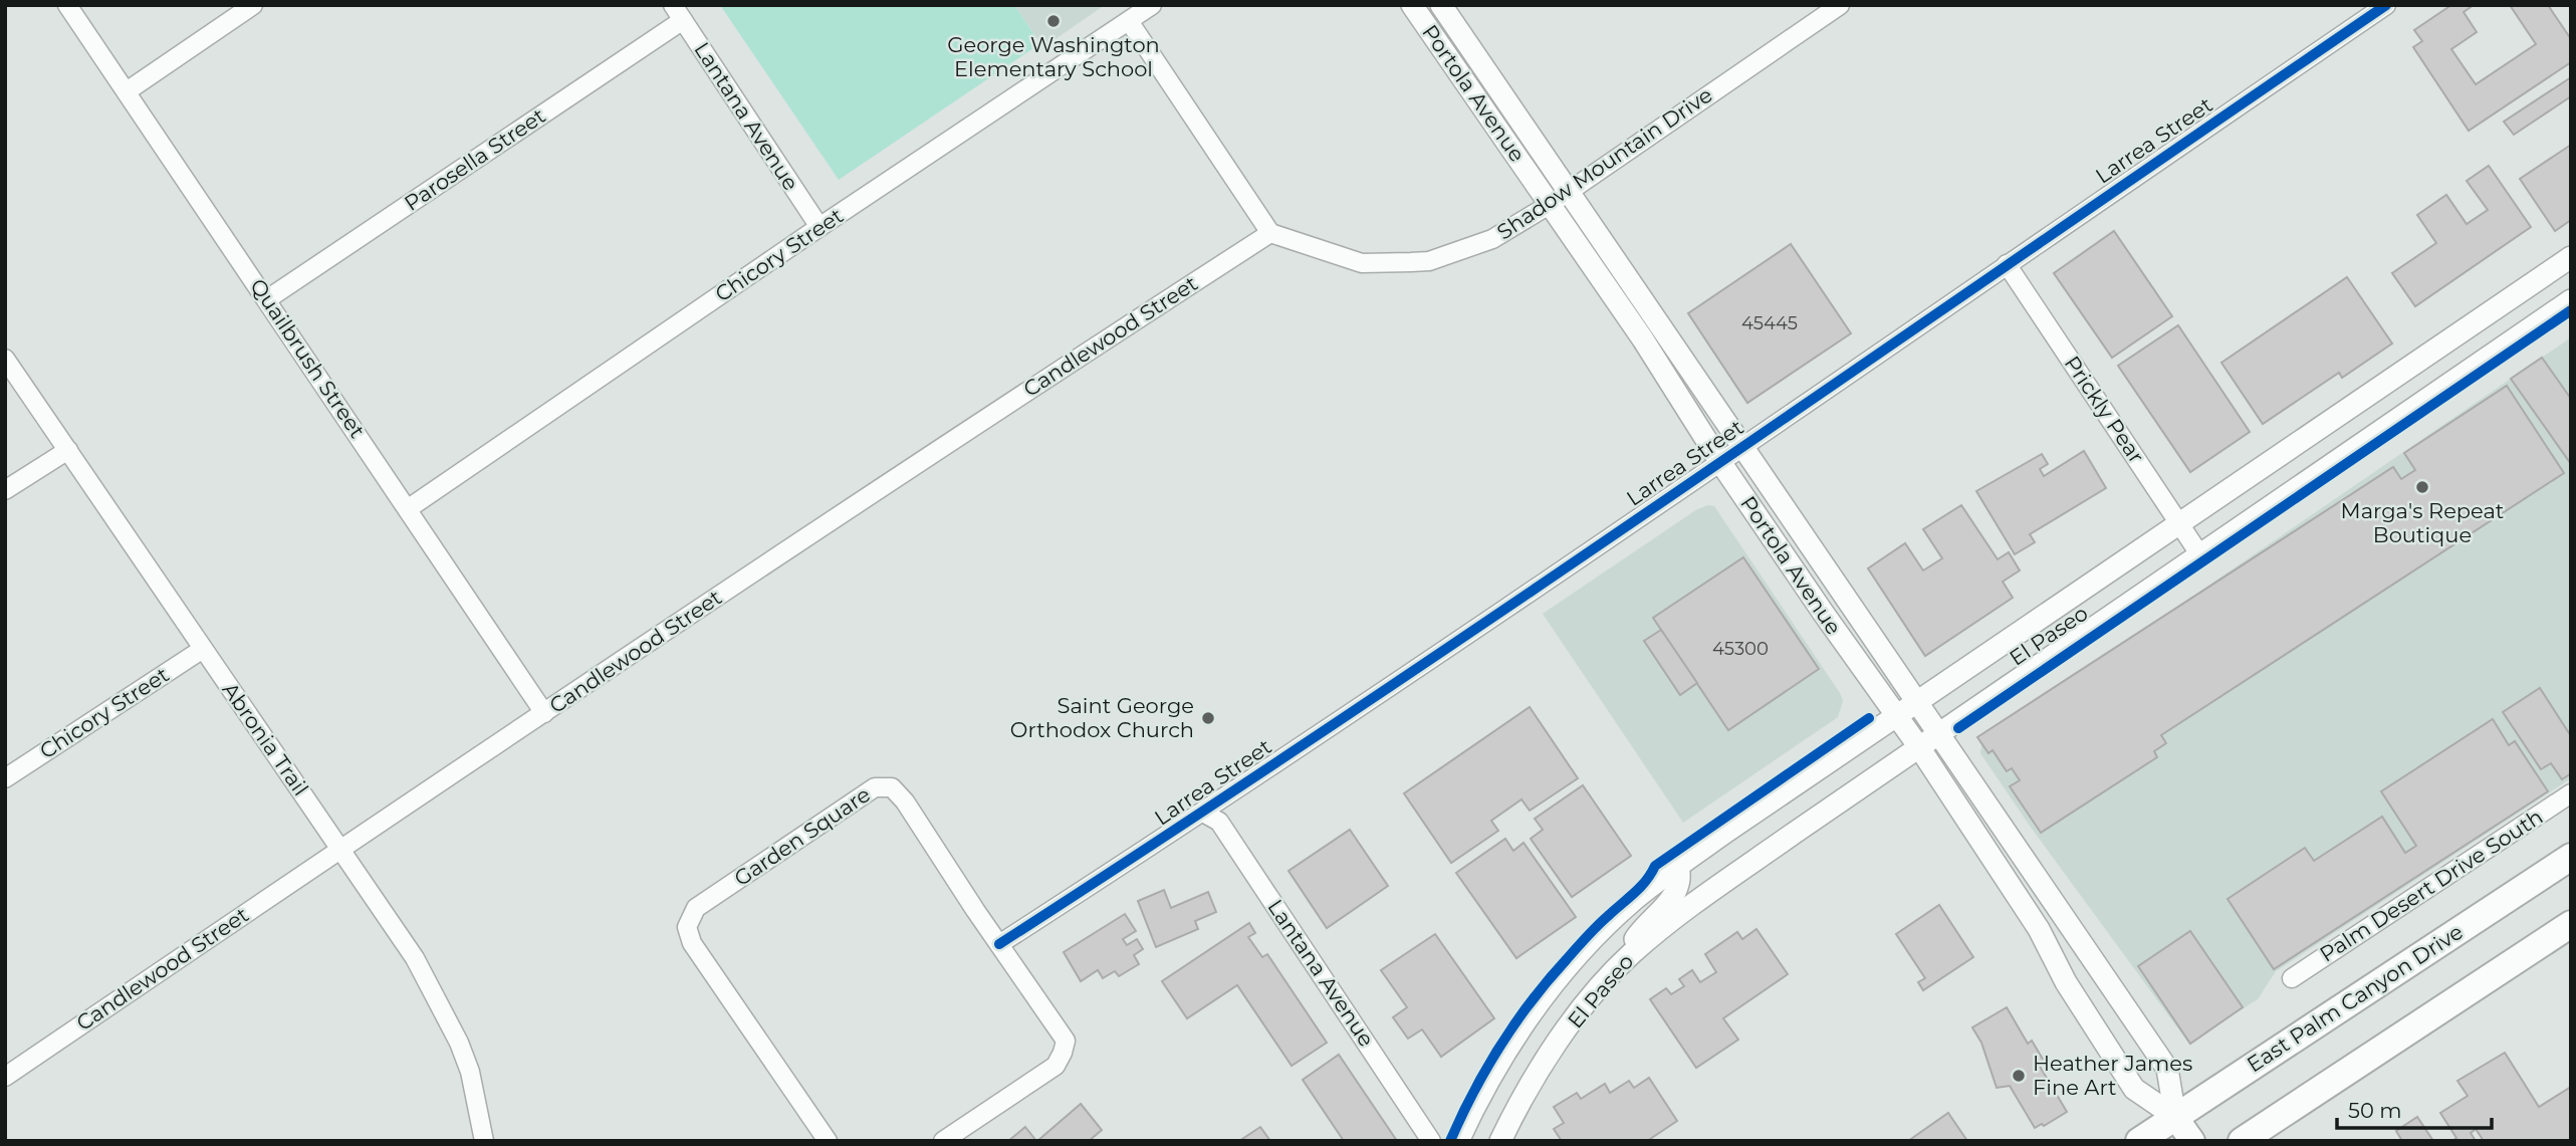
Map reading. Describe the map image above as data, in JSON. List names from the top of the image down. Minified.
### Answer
{"streets":{"main road":["Portola Avenue","East Palm Canyon Drive"],"street":["Lantana Avenue","Larrea Street","Parosella Street","Shadow Mountain Drive","Chicory Street","Candlewood Street","Quailbrush Street","Prickly Pear","El Paseo","Abronia Trail","Garden Square","Palm Desert Drive South"]},"crossings":[["Portola Avenue","Larrea Street"],["Portola Avenue","Shadow Mountain Drive"],["Portola Avenue","El Paseo"],["Portola Avenue","East Palm Canyon Drive"],["Lantana Avenue","Larrea Street"],["Lantana Avenue","Parosella Street"],["Lantana Avenue","Chicory Street"],["Larrea Street","Prickly Pear"],["Larrea Street","Garden Square"],["Parosella Street","Quailbrush Street"],["Shadow Mountain Drive","Candlewood Street"],["Chicory Street","Quailbrush Street"],["Chicory Street","Abronia Trail"],["Candlewood Street","Quailbrush Street"],["Candlewood Street","Abronia Trail"],["Prickly Pear","El Paseo"]],"places":["George Washington Elementary School","Marga's Repeat Boutique","Saint George Orthodox Church","Heather James Fine Art"],"house_numbers":["45445","45300"],"scale_bar":"50 m"}
